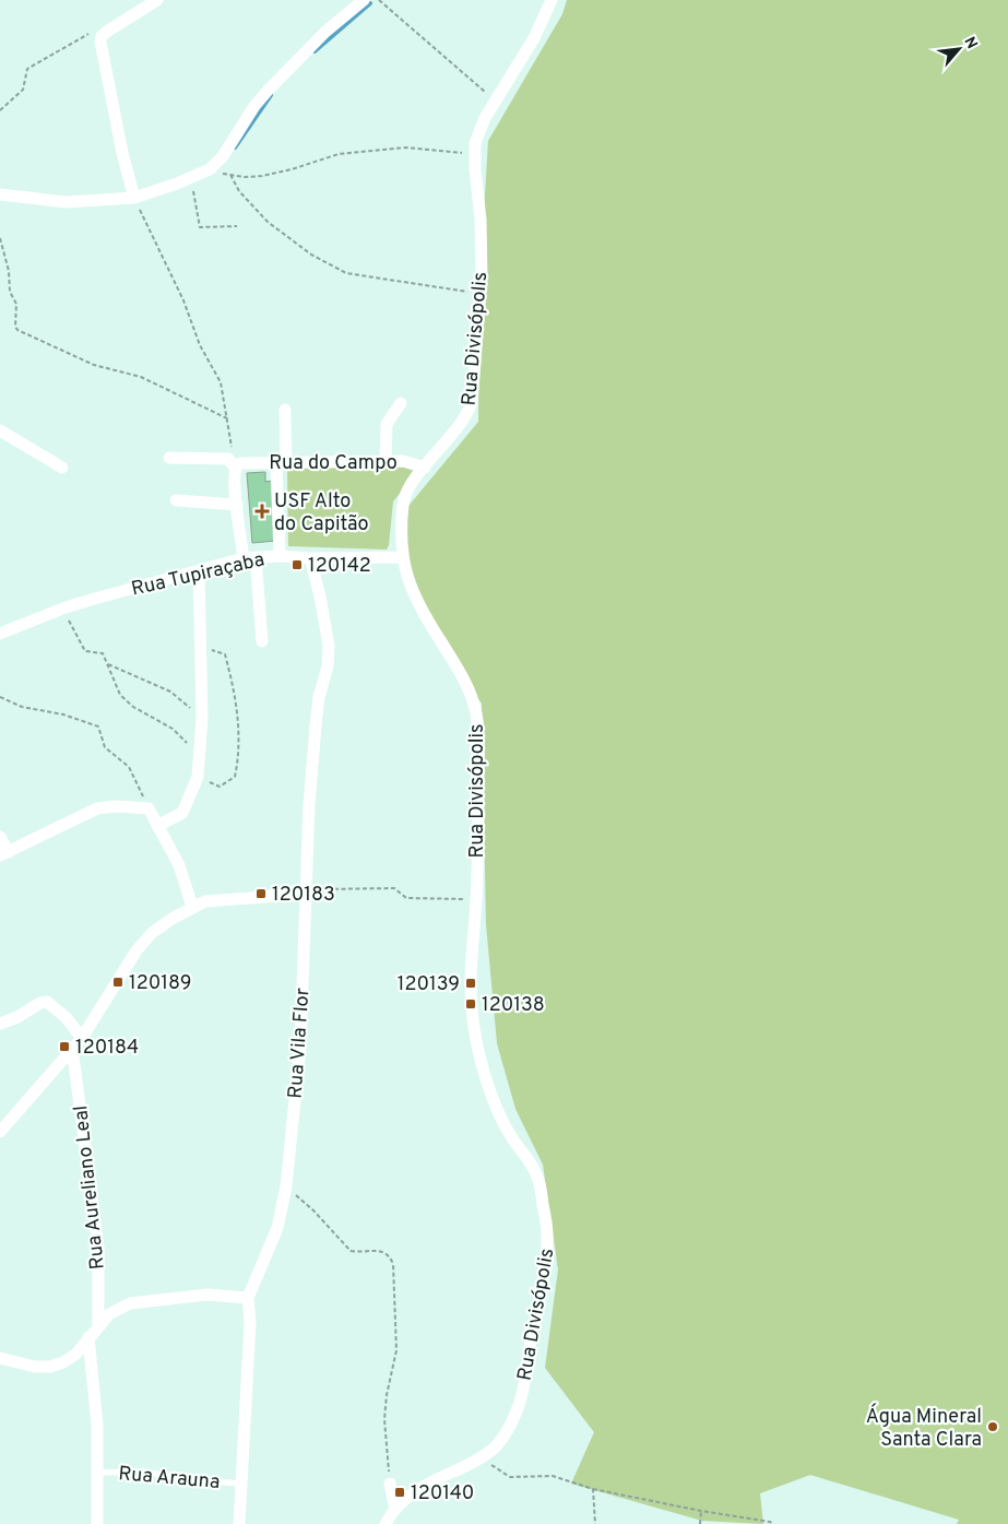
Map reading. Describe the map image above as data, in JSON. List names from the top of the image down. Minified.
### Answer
{"streets":{"street":["Rua Divisópolis","Rua do Campo","Rua Tupiraçaba","Rua Vila Flor","Rua Aureliano Leal"],"lane":["Rua Arauna"]},"crossings":[["Rua Divisópolis","Rua do Campo"],["Rua Divisópolis","Rua Tupiraçaba"],["Rua Tupiraçaba","Rua Vila Flor"],["Rua Vila Flor","Rua Arauna"]],"places":{"health":["USF Alto do Capitão"],"transit":["120142","120183","120189","120139","120138","120184","120140"],"other":["Água Mineral Santa Clara"]},"north":"top right"}
